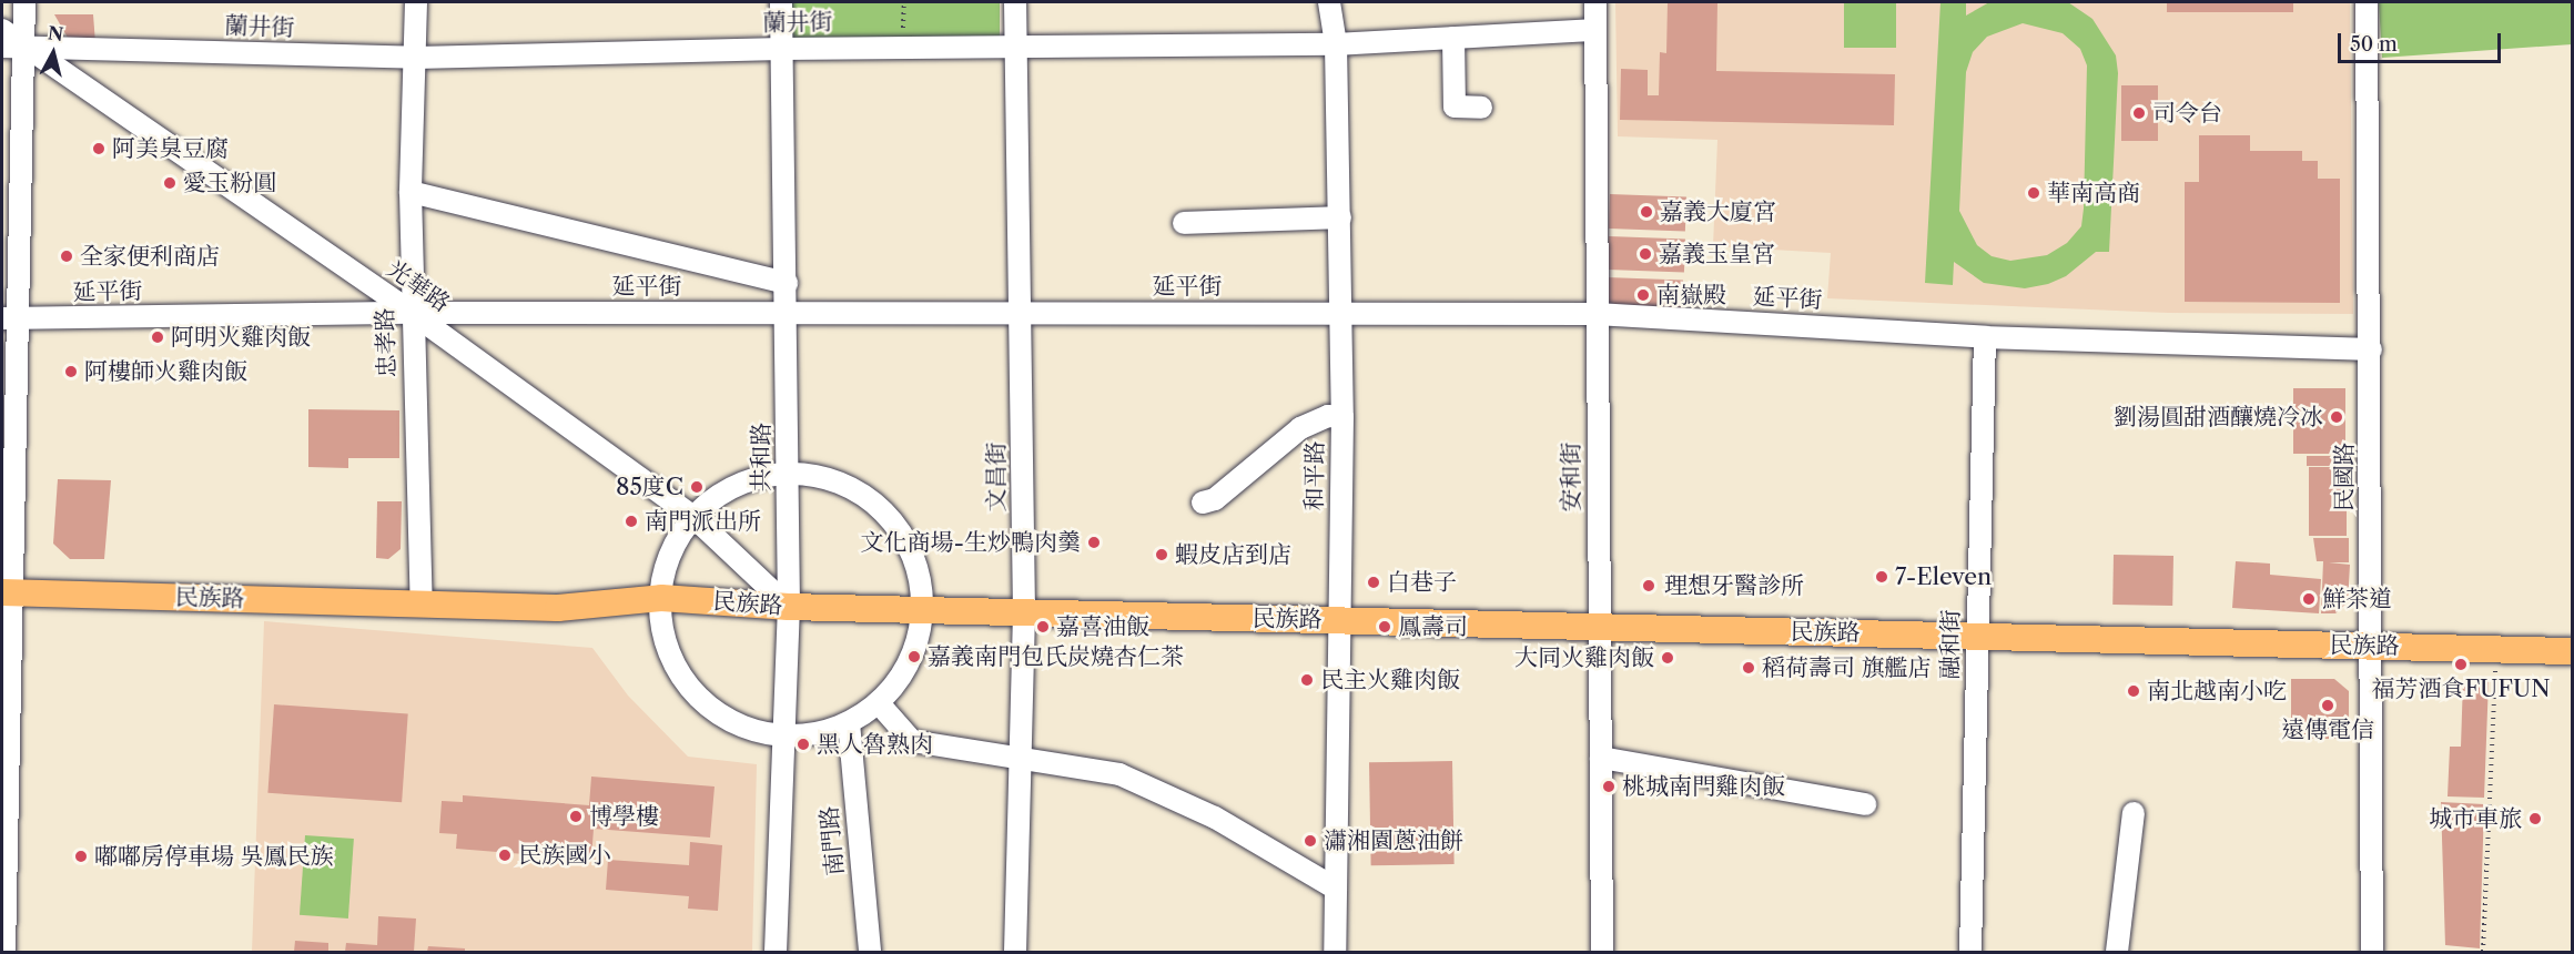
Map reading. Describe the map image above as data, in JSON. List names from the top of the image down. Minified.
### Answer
{"streets":{"main road":["民族路"],"street":["蘭井街","光華路","延平街","忠孝路","共和路","和平路","文昌街","安和街","民國路","融和街","南門路"]},"crossings":[["蘭井街","光華路"],["蘭井街","忠孝路"],["蘭井街","共和路"],["蘭井街","和平路"],["蘭井街","文昌街"],["蘭井街","安和街"],["光華路","延平街"],["光華路","忠孝路"],["光華路","共和路"],["光華路","民族路"],["延平街","忠孝路"],["延平街","共和路"],["延平街","和平路"],["延平街","文昌街"],["延平街","安和街"],["延平街","民國路"],["延平街","融和街"],["忠孝路","民族路"],["共和路","民族路"],["和平路","民族路"],["文昌街","民族路"],["安和街","民族路"],["民國路","民族路"],["民族路","融和街"]],"places":["司令台","阿美臭豆腐","愛玉粉圓","華南高商","嘉義大廈宮","嘉義玉皇宮","全家便利商店","南嶽殿","阿明火雞肉飯","阿樓師火雞肉飯","劉湯圓甜酒釀燒冷冰","85度C","南門派出所","文化商場-生炒鴨肉羹","蝦皮店到店","7-Eleven","白巷子","理想牙醫診所","鮮茶道","嘉喜油飯","鳳壽司","嘉義南門包氏炭燒杏仁茶","大同火雞肉飯","福芳酒食FUFUN","稻荷壽司 旗艦店","民主火雞肉飯","南北越南小吃","遠傳電信","黑人魯熟肉","桃城南門雞肉飯","博學樓","城市車旅","瀟湘園蔥油餅","民族國小","嘟嘟房停車場 吳鳳民族"],"scale_bar":"50 m","north":"top"}
